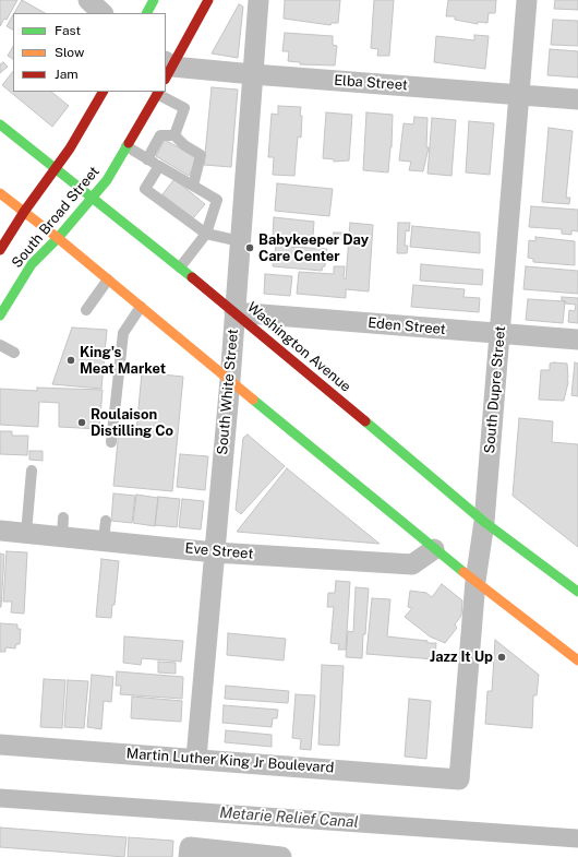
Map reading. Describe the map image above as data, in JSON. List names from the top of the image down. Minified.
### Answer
{"streets":{"street":["Elba Street","South Broad Street","Eden Street","Washington Avenue","South Dupre Street","South White Street","Eve Street","Martin Luther King Jr Boulevard"]},"crossings":[["Elba Street","South Dupre Street"],["Elba Street","South White Street"],["South Broad Street","Washington Avenue"],["Eden Street","Washington Avenue"],["Eden Street","South Dupre Street"],["Eden Street","South White Street"],["Washington Avenue","South Dupre Street"],["Washington Avenue","South White Street"],["South Dupre Street","Martin Luther King Jr Boulevard"],["South White Street","Eve Street"],["South White Street","Martin Luther King Jr Boulevard"]],"water":["Metarie Relief Canal"],"places":["Babykeeper Day Care Center","King's Meat Market","Roulaison Distilling Co","Jazz It Up"],"legend":["Fast","Slow","Jam"]}
